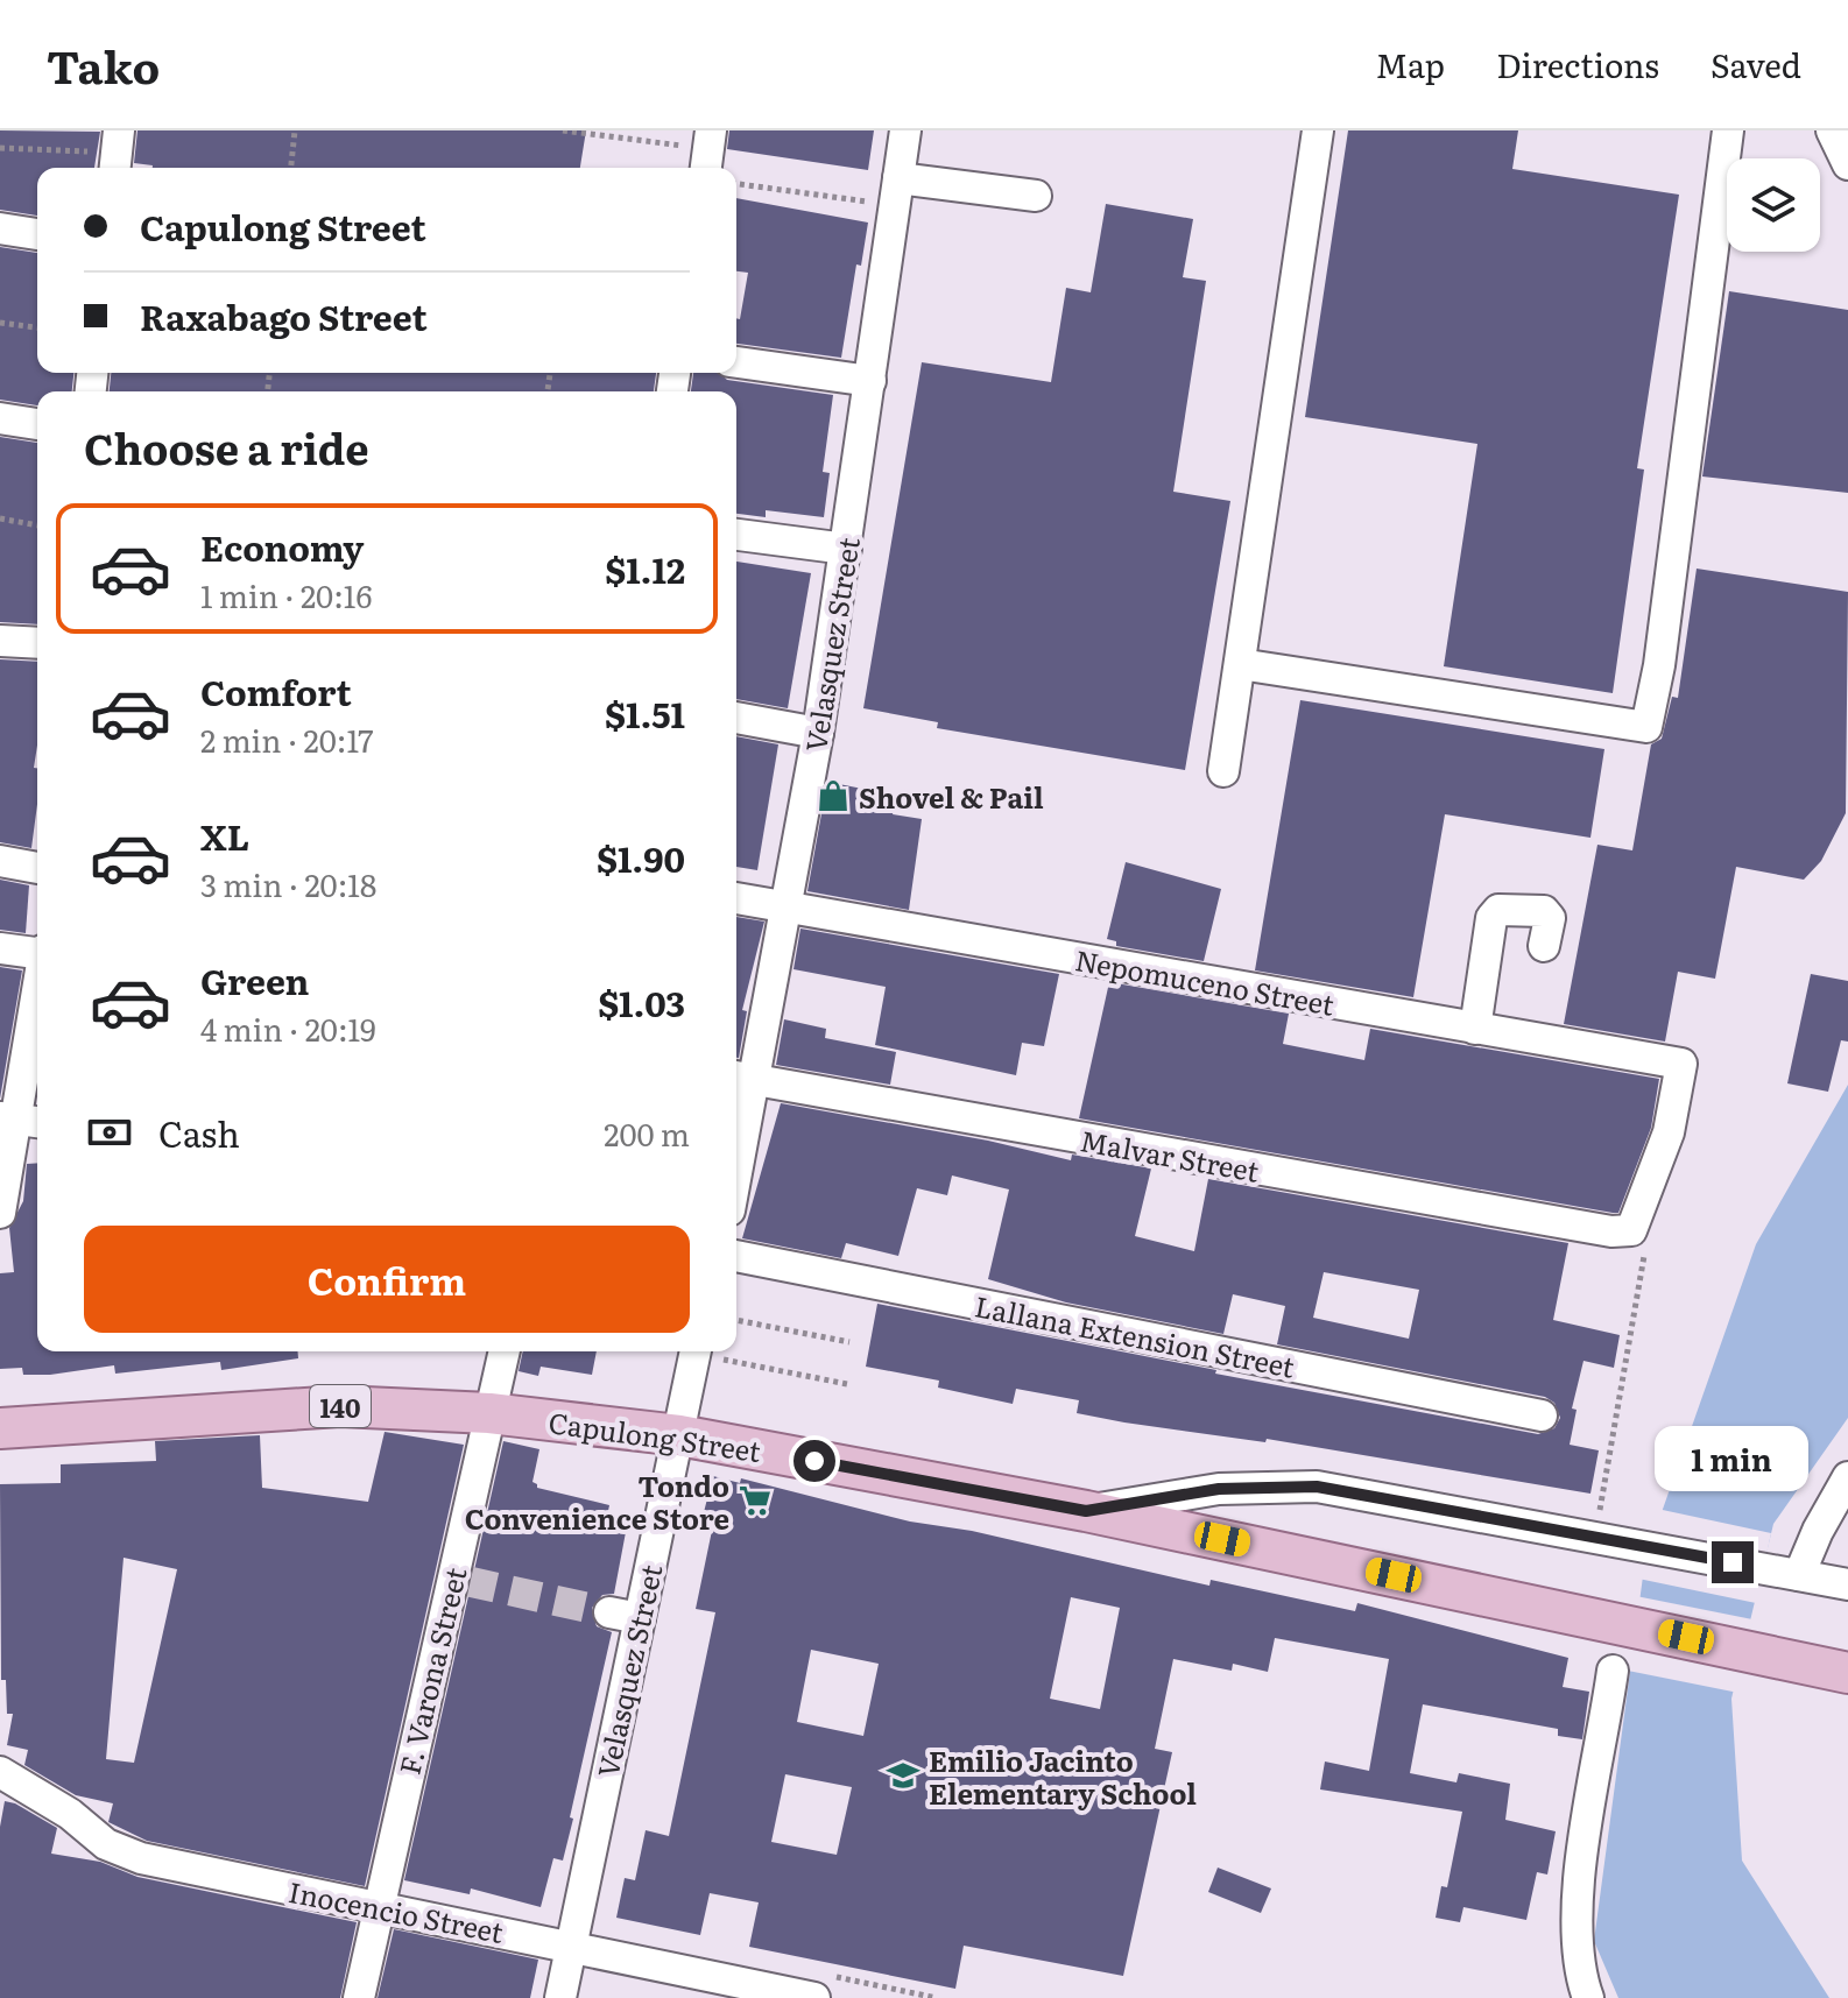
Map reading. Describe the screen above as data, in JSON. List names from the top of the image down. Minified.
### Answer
{"streets":{"main road":["140","Capulong Street"],"street":["Velasquez Street","Nepomuceno Street","Malvar Street","Lallana Extension Street","F. Varona Street","Inocencio Street"]},"crossings":[["Velasquez Street","Nepomuceno Street"],["Velasquez Street","Malvar Street"],["Velasquez Street","Capulong Street"],["Velasquez Street","Inocencio Street"],["Nepomuceno Street","Malvar Street"],["Capulong Street","F. Varona Street"],["F. Varona Street","Inocencio Street"]],"places":{"shop":["Shovel & Pail"],"supermarket":["Tondo Convenience Store"],"school or university":["Emilio Jacinto Elementary School"]},"page":{"header":"Tako","nav":["Map","Directions","Saved"],"banner":["Capulong Street","Raxabago Street"],"heading":"Choose a ride","list":[{"name":"Economy","note":"1 min · 20:16","value":"$1.12"},{"name":"Comfort","note":"2 min · 20:17","value":"$1.51"},{"name":"XL","note":"3 min · 20:18","value":"$1.90"},{"name":"Green","note":"4 min · 20:19","value":"$1.03"}],"pay":["Cash","200 m"],"buttons":"Confirm","bubble":"1 min"}}
